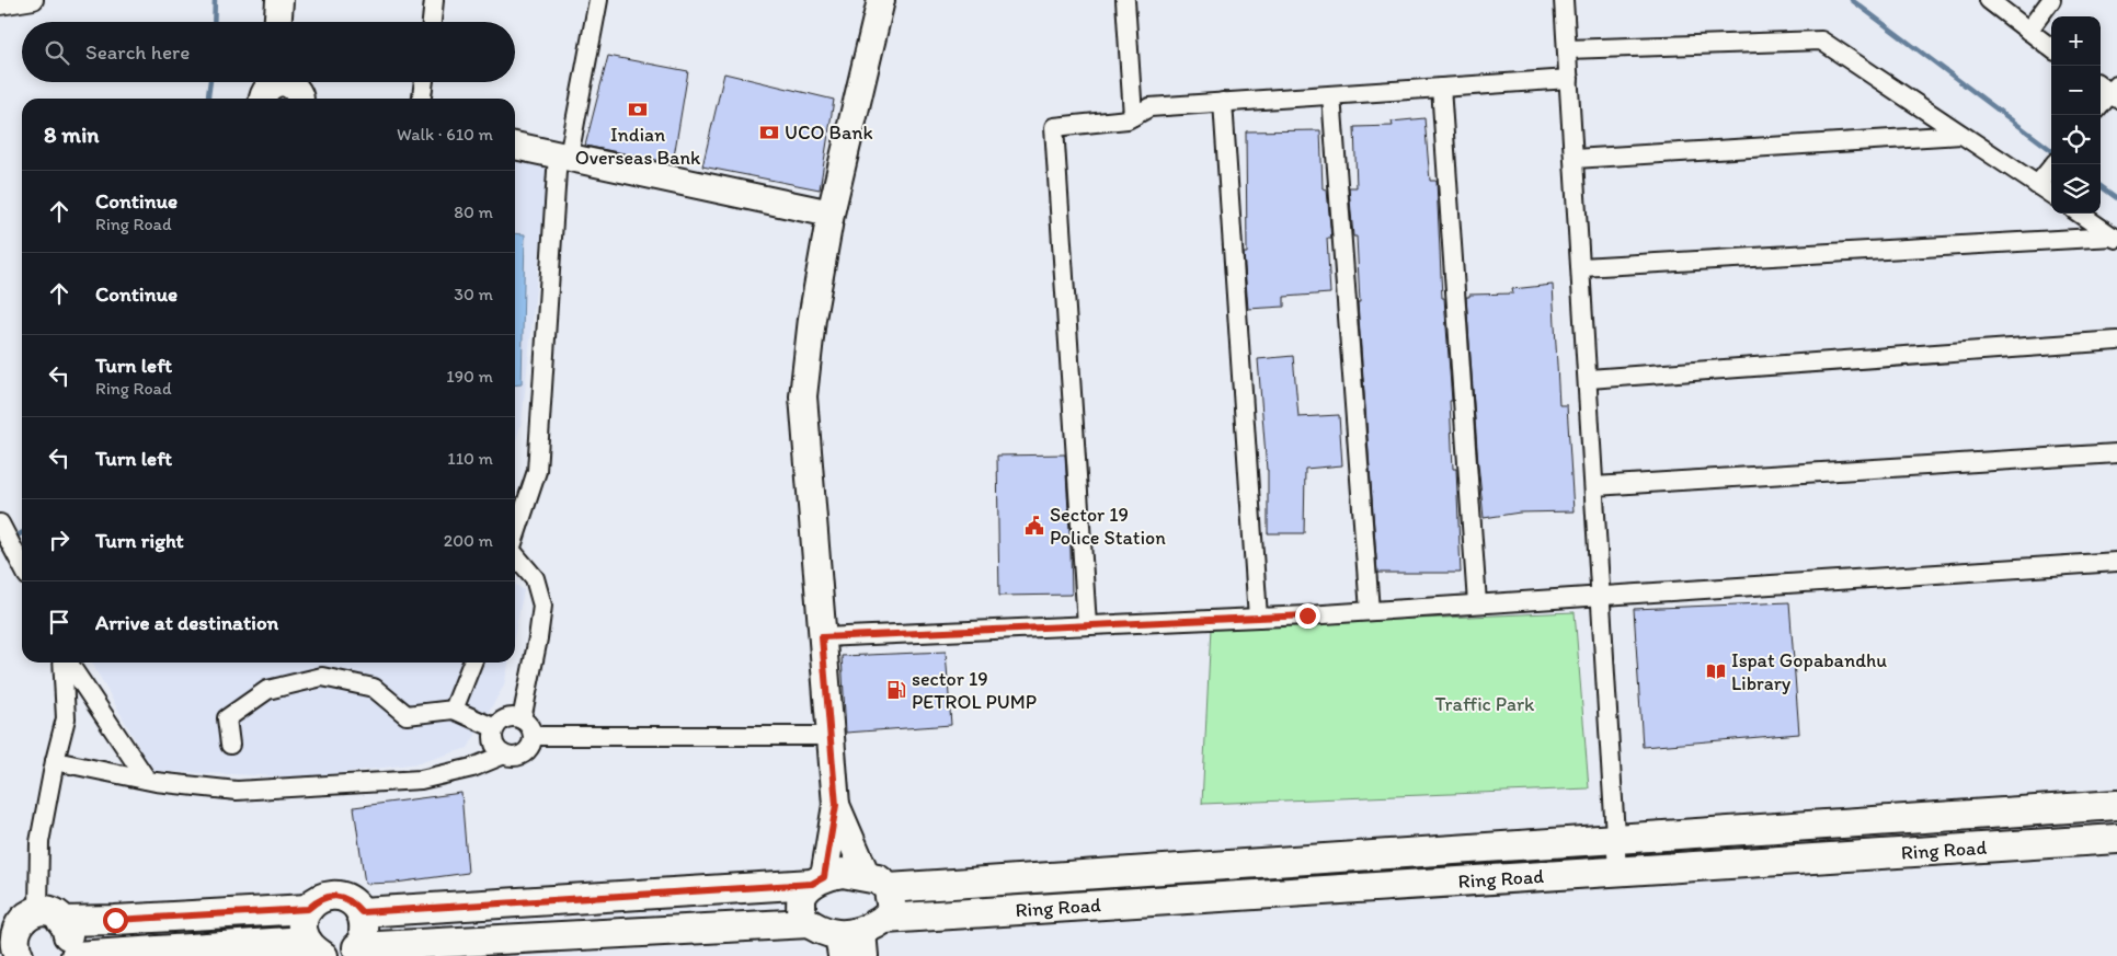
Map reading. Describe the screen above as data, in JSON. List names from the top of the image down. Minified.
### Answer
{"streets":{"main road":["Ring Road"]},"parks":["Traffic Park"],"places":{"bank":["Indian Overseas Bank","UCO Bank"],"public building":["Sector 19 Police Station"],"library":["Ispat Gopabandhu Library"],"fuel station":["sector 19 PETROL PUMP"]},"page":{"map_buttons":["+","−"],"search":"Search here","heading":["8 min","Walk · 610 m"],"list":[["Continue","Ring Road","80 m"],["Continue","30 m"],["Turn left","Ring Road","190 m"],["Turn left","110 m"],["Turn right","200 m"],"Arrive at destination"]}}
